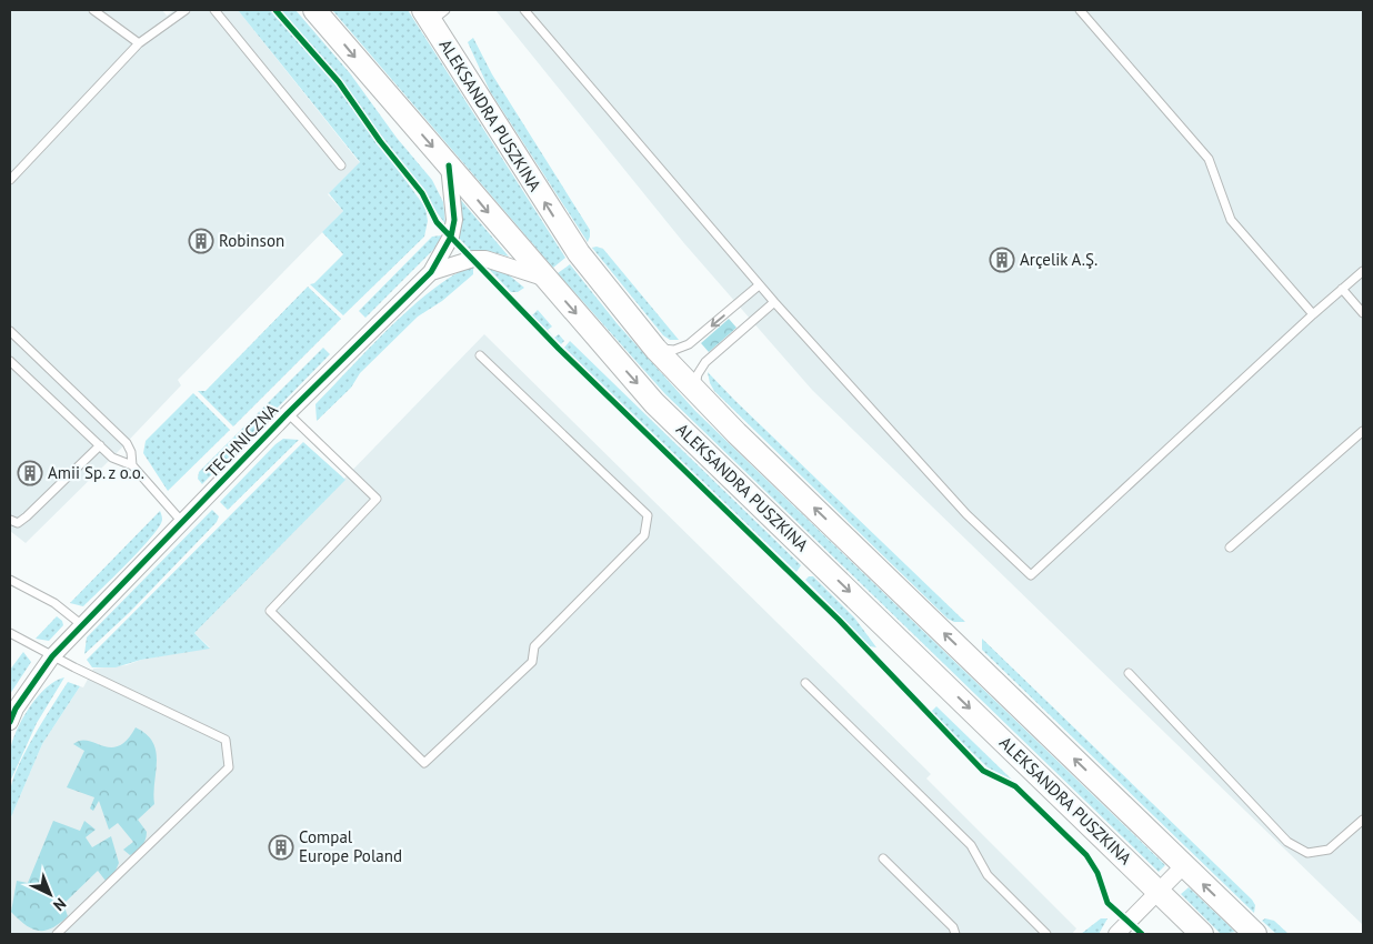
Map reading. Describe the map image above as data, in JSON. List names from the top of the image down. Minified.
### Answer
{"streets":{"main road":["ALEKSANDRA PUSZKINA"],"street":["TECHNICZNA"]},"crossings":[["ALEKSANDRA PUSZKINA","TECHNICZNA"]],"places":{"building":["Robinson","Arçelik A.Ş.","Amii Sp. z o.o.","Compal Europe Poland"]},"north":"bottom right"}
